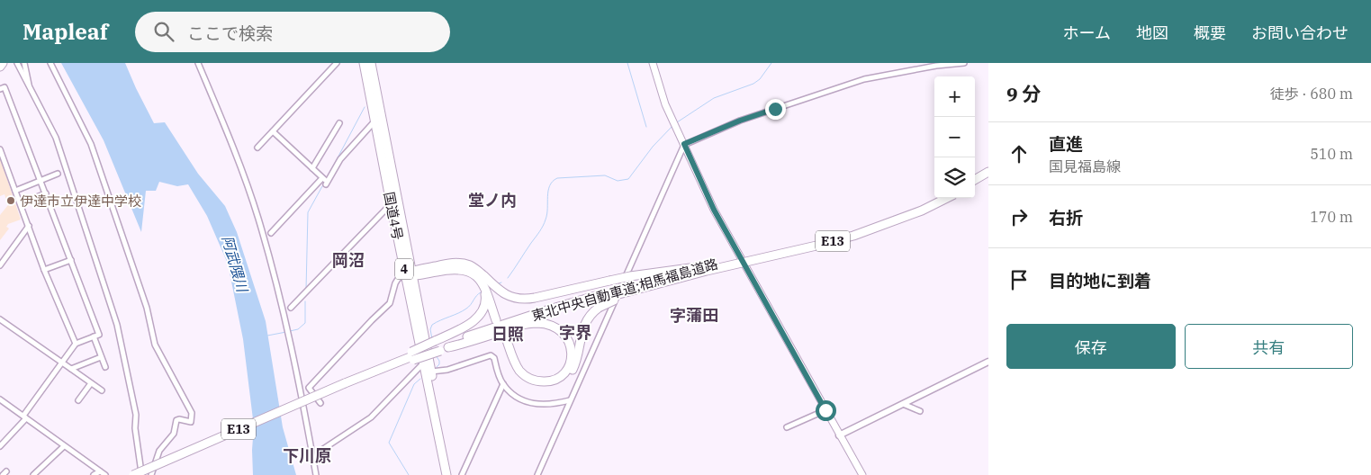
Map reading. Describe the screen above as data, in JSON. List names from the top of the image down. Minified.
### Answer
{"streets":{"highway":["国道4号","E13","4","東北中央自動車道;相馬福島道路"]},"districts":["堂ノ内","岡沼","字蒲田","字界","日照","下川原"],"water":["阿武隈川"],"places":["伊達市立伊達中学校"],"page":{"header":"Mapleaf","search":"ここで検索","nav":["ホーム","地図","概要","お問い合わせ"],"heading":["9 分","徒歩 · 680 m"],"map_buttons":["+","−"],"list":[["直進","国見福島線","510 m"],["右折","170 m"],"目的地に到着"],"buttons":["保存","共有"]}}
